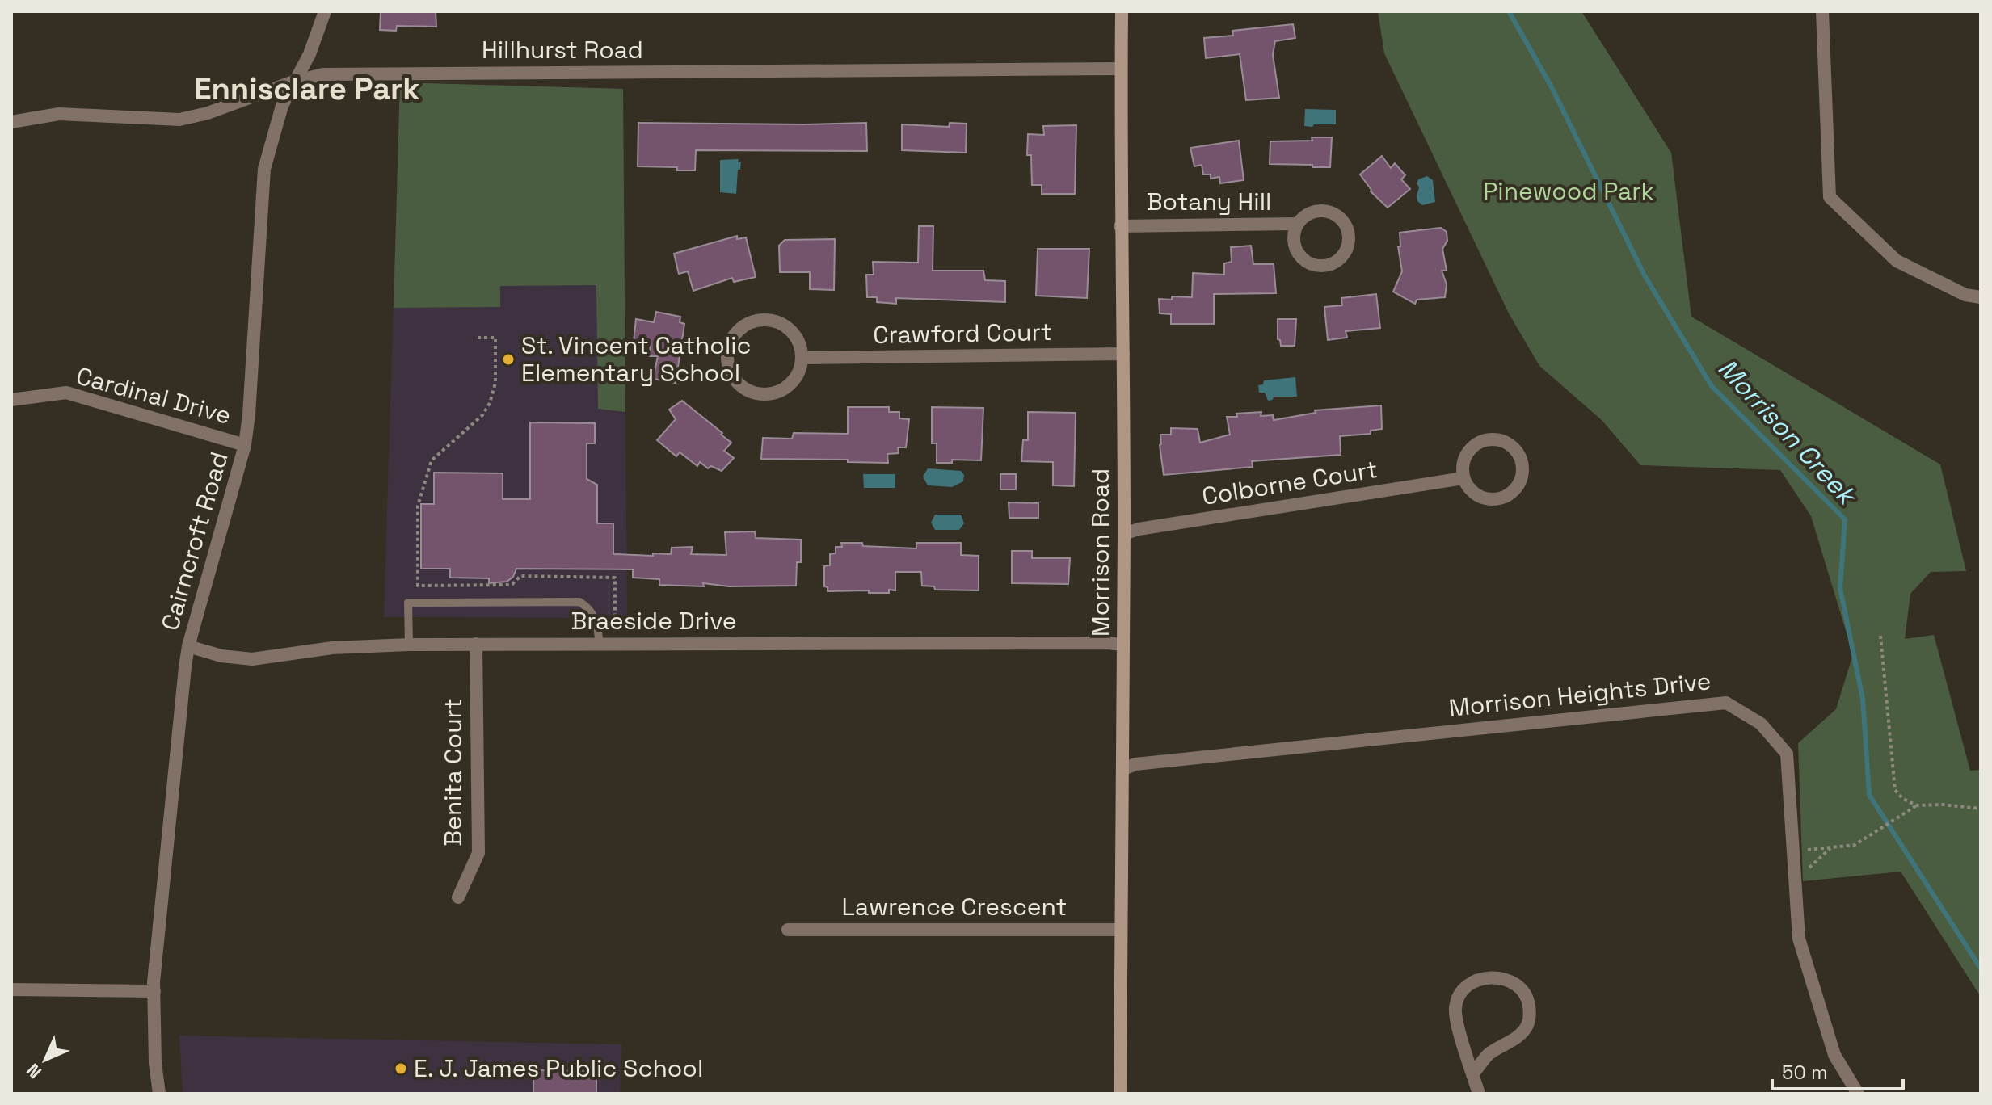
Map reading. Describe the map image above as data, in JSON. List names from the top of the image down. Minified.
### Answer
{"streets":{"street":["Hillhurst Road","Botany Hill","Crawford Court","Cardinal Drive","Colborne Court","Cairncroft Road","Morrison Road","Braeside Drive","Morrison Heights Drive","Benita Court","Lawrence Crescent"]},"crossings":[["Hillhurst Road","Cairncroft Road"],["Hillhurst Road","Morrison Road"],["Botany Hill","Morrison Road"],["Crawford Court","Morrison Road"],["Cardinal Drive","Cairncroft Road"],["Colborne Court","Morrison Road"],["Cairncroft Road","Braeside Drive"],["Morrison Road","Braeside Drive"],["Morrison Road","Morrison Heights Drive"],["Morrison Road","Lawrence Crescent"],["Braeside Drive","Benita Court"]],"districts":["Ennisclare Park"],"water":["Morrison Creek"],"parks":["Pinewood Park"],"places":["St. Vincent Catholic Elementary School","E. J. James Public School"],"scale_bar":"50 m","north":"bottom left"}
